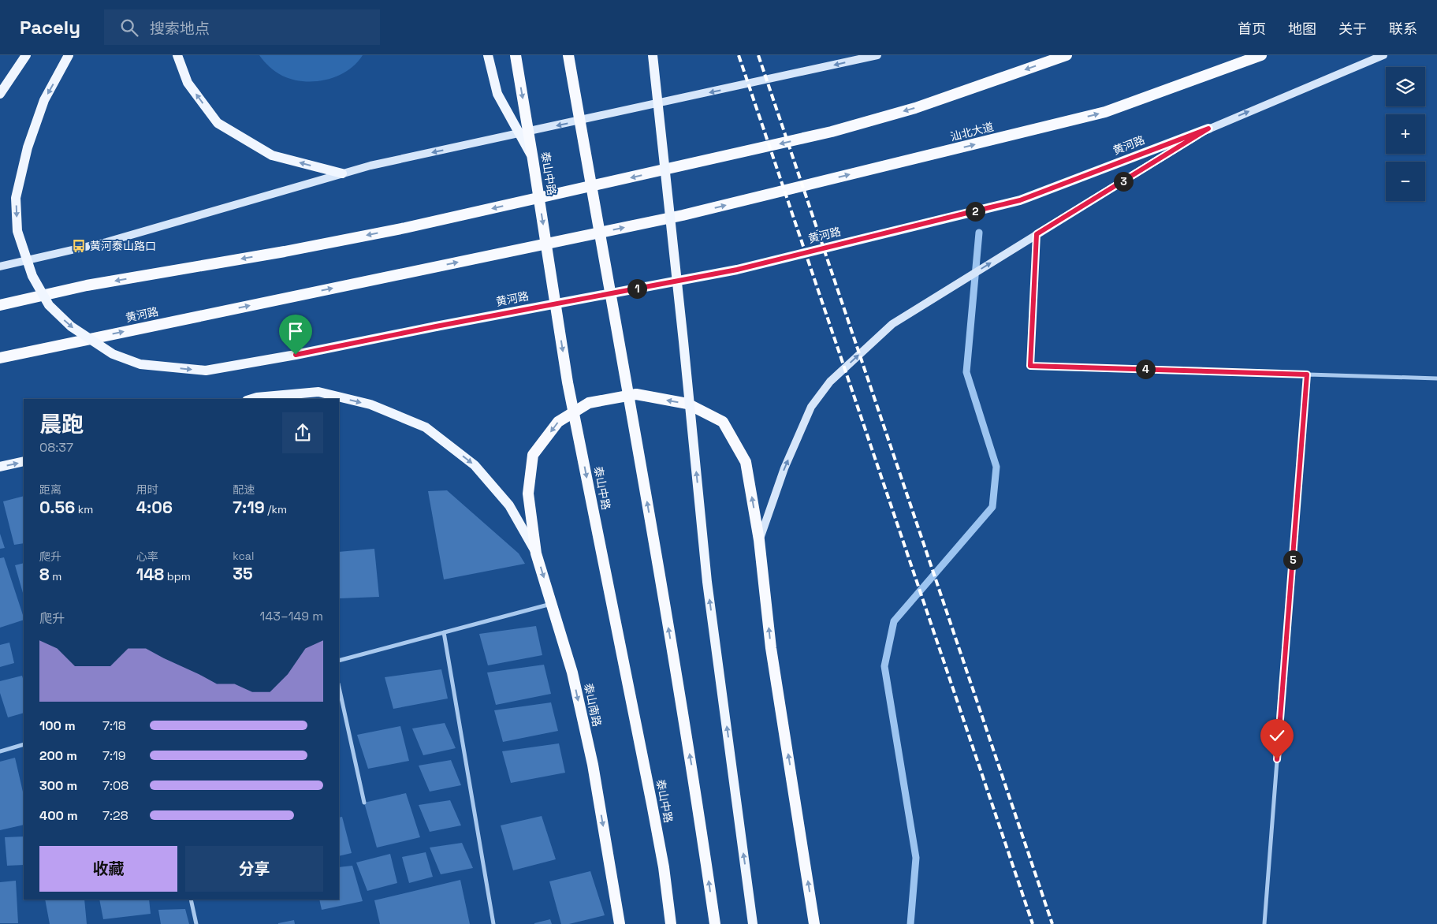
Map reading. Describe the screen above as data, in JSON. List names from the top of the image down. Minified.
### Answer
{"streets":{"highway":["汕北大道","黄河路","泰山中路","泰山南路"]},"crossings":[["汕北大道","黄河路"]],"one_way":["黄河路"],"places":{"bus stop":["黄河泰山路口"]},"page":{"header":"Pacely","search":"搜索地点","nav":["首页","地图","关于","联系"],"map_buttons":["+","−"],"pins":["3","2","1","4","5"],"heading":["晨跑","08:37"],"stats":[["距离","0.56 km"],["用时","4:06"],["配速","7:19 /km"],["爬升","8 m"],["心率","148 bpm"],["kcal","35"]],"chart":["爬升","143–149 m"],"list":[{"name":"100 m","note":"7:18"},{"name":"200 m","note":"7:19"},{"name":"300 m","note":"7:08"},{"name":"400 m","note":"7:28"}],"buttons":["收藏","分享"]}}
